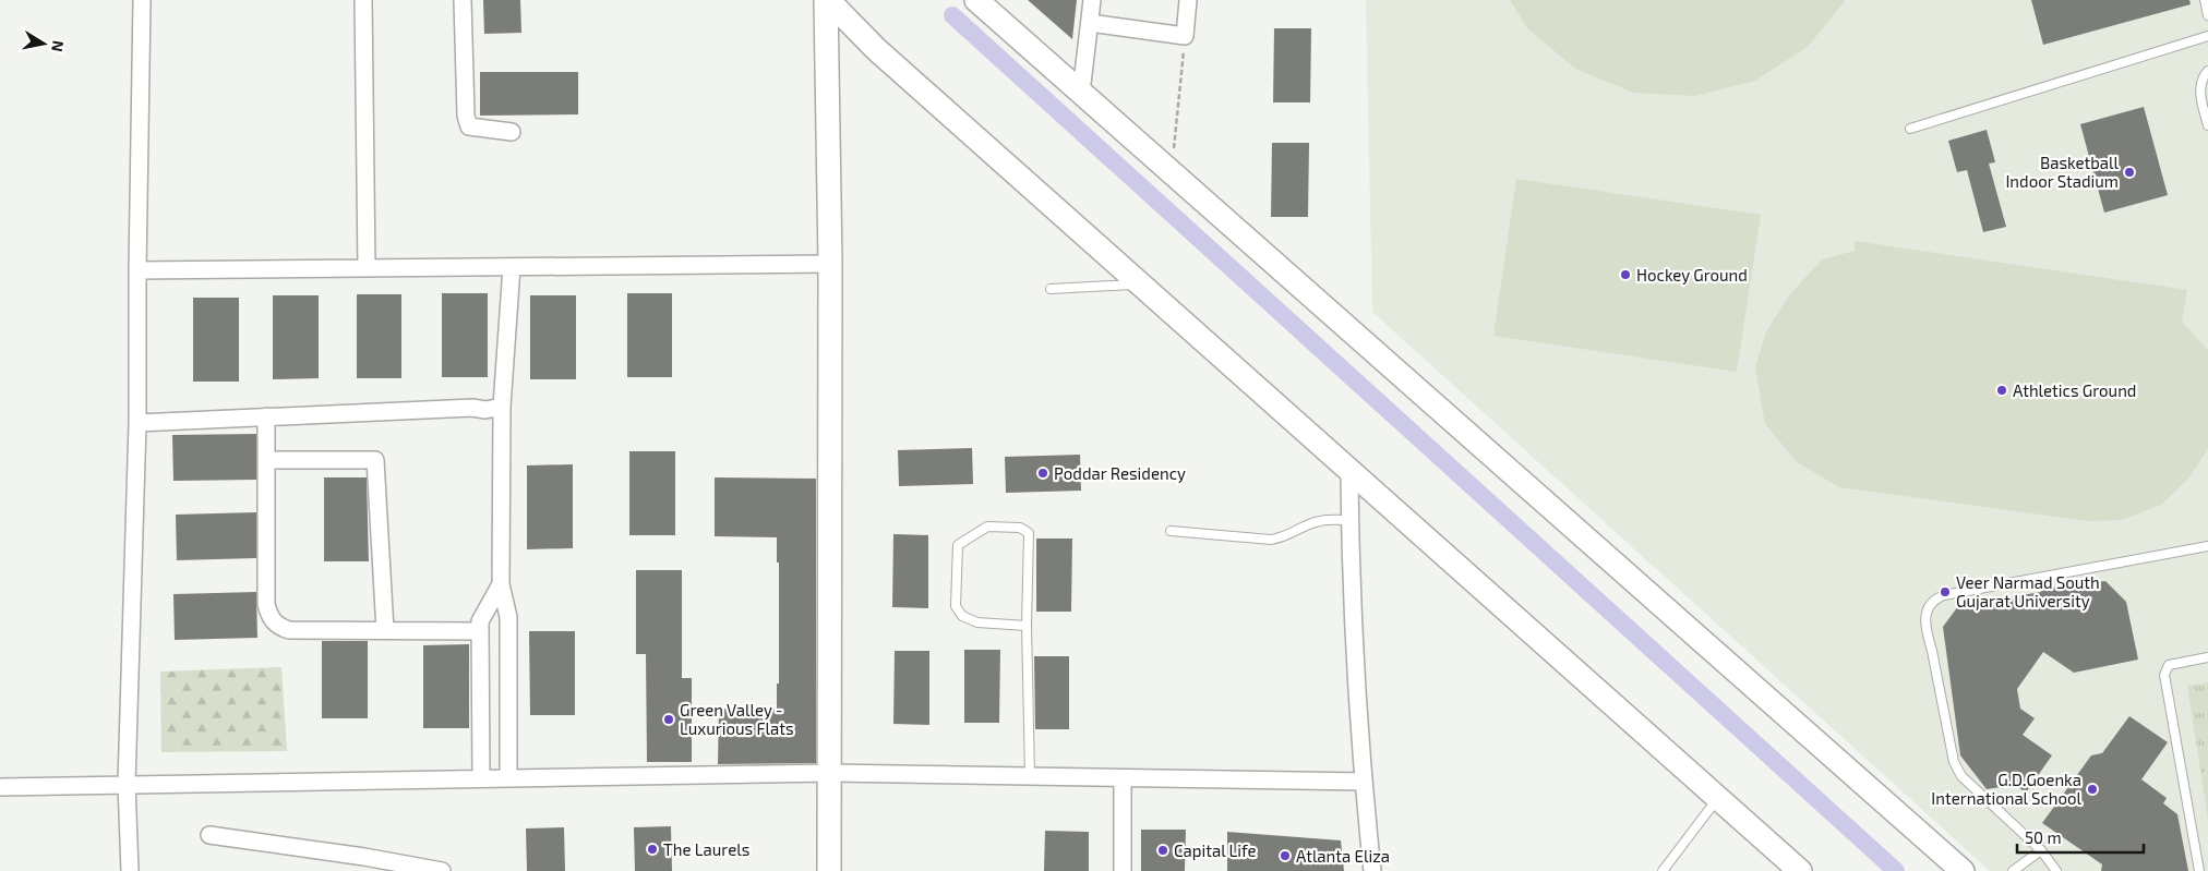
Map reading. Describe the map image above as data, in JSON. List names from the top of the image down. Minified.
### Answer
{"places":["Basketball Indoor Stadium","Hockey Ground","Athletics Ground","Poddar Residency","Veer Narmad South Gujarat University","Green Valley - Luxurious Flats","G.D.Goenka International School","The Laurels","Capital Life","Atlanta Eliza"],"scale_bar":"50 m","north":"right"}
